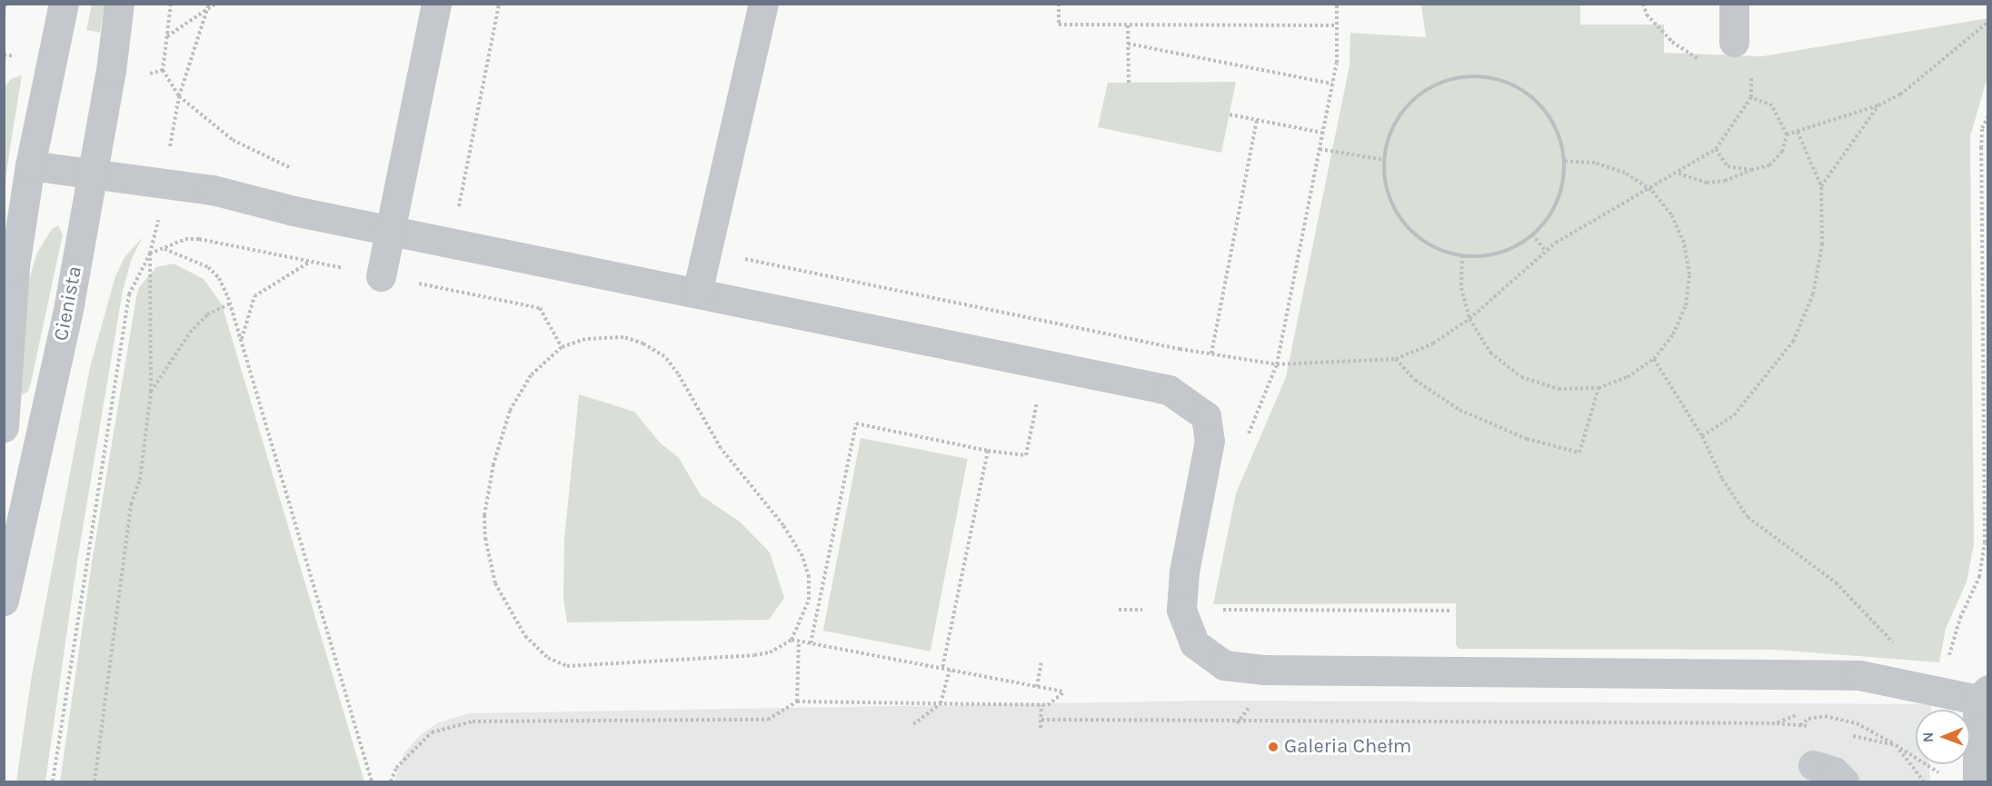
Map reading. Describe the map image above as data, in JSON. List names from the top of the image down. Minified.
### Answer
{"streets":{"street":["Cienista"]},"places":["Galeria Chełm"],"north":"left"}
